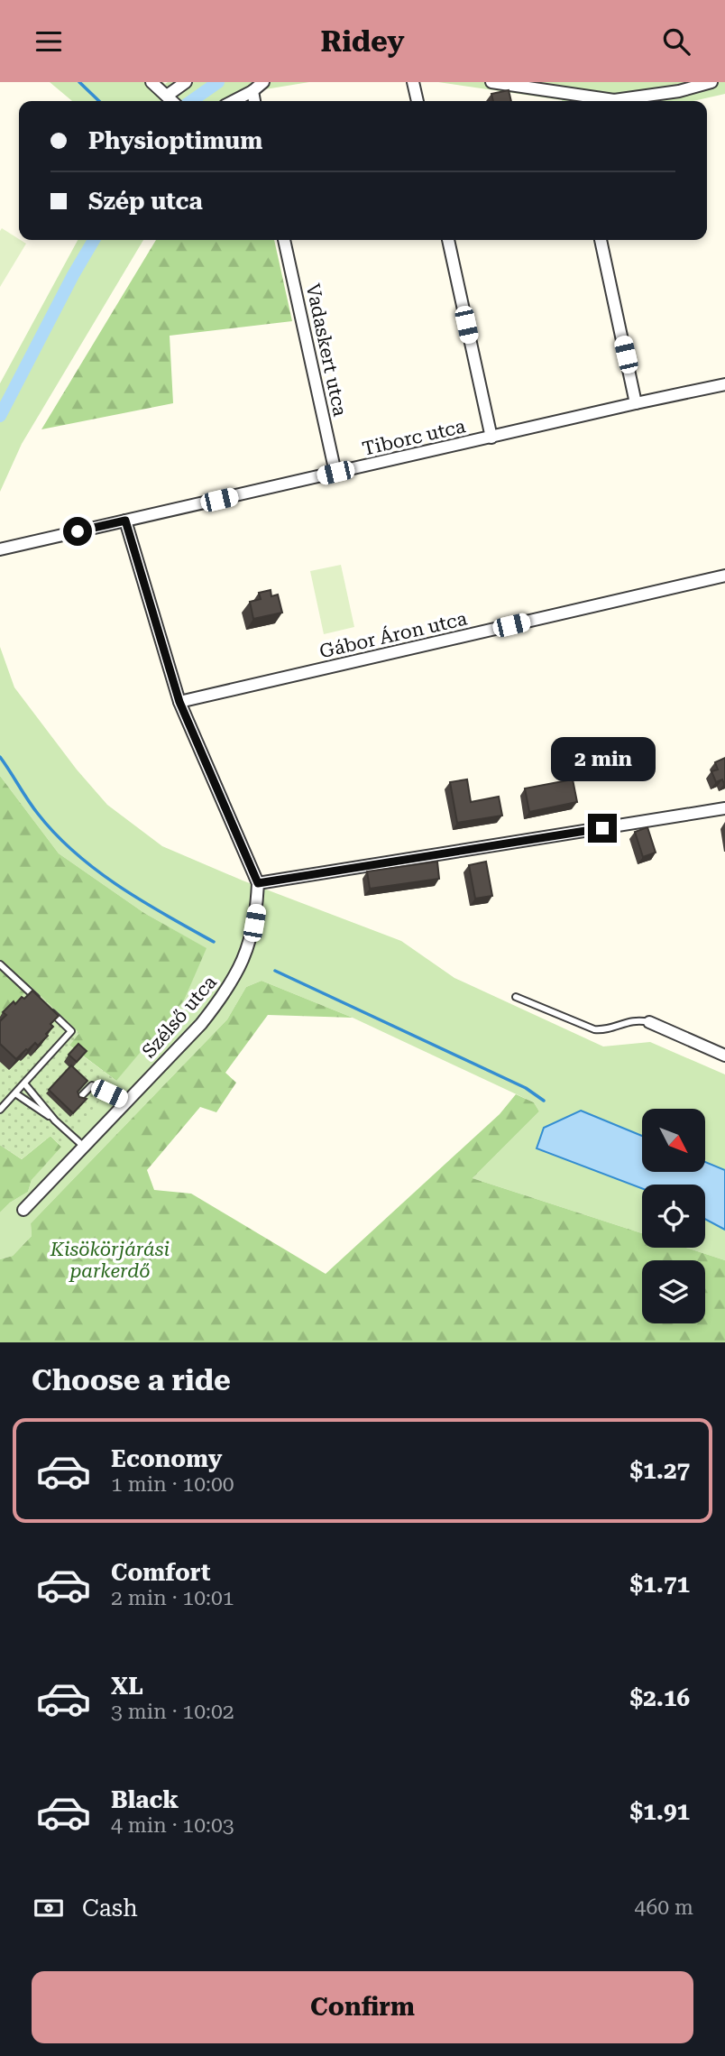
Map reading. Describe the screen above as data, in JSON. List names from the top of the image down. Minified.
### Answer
{"streets":{"street":["Vadaskert utca","Tiborc utca","Gábor Áron utca","Szélső utca"]},"crossings":[["Vadaskert utca","Tiborc utca"],["Tiborc utca","Szélső utca"],["Gábor Áron utca","Szélső utca"]],"parks":["Kisökörjárási parkerdő"],"north":"bottom right","page":{"header":"Ridey","banner":["Physioptimum","Szép utca"],"bubble":"2 min","heading":"Choose a ride","list":[{"name":"Economy","note":"1 min · 10:00","value":"$1.27"},{"name":"Comfort","note":"2 min · 10:01","value":"$1.71"},{"name":"XL","note":"3 min · 10:02","value":"$2.16"},{"name":"Black","note":"4 min · 10:03","value":"$1.91"}],"pay":["Cash","460 m"],"buttons":"Confirm"}}
